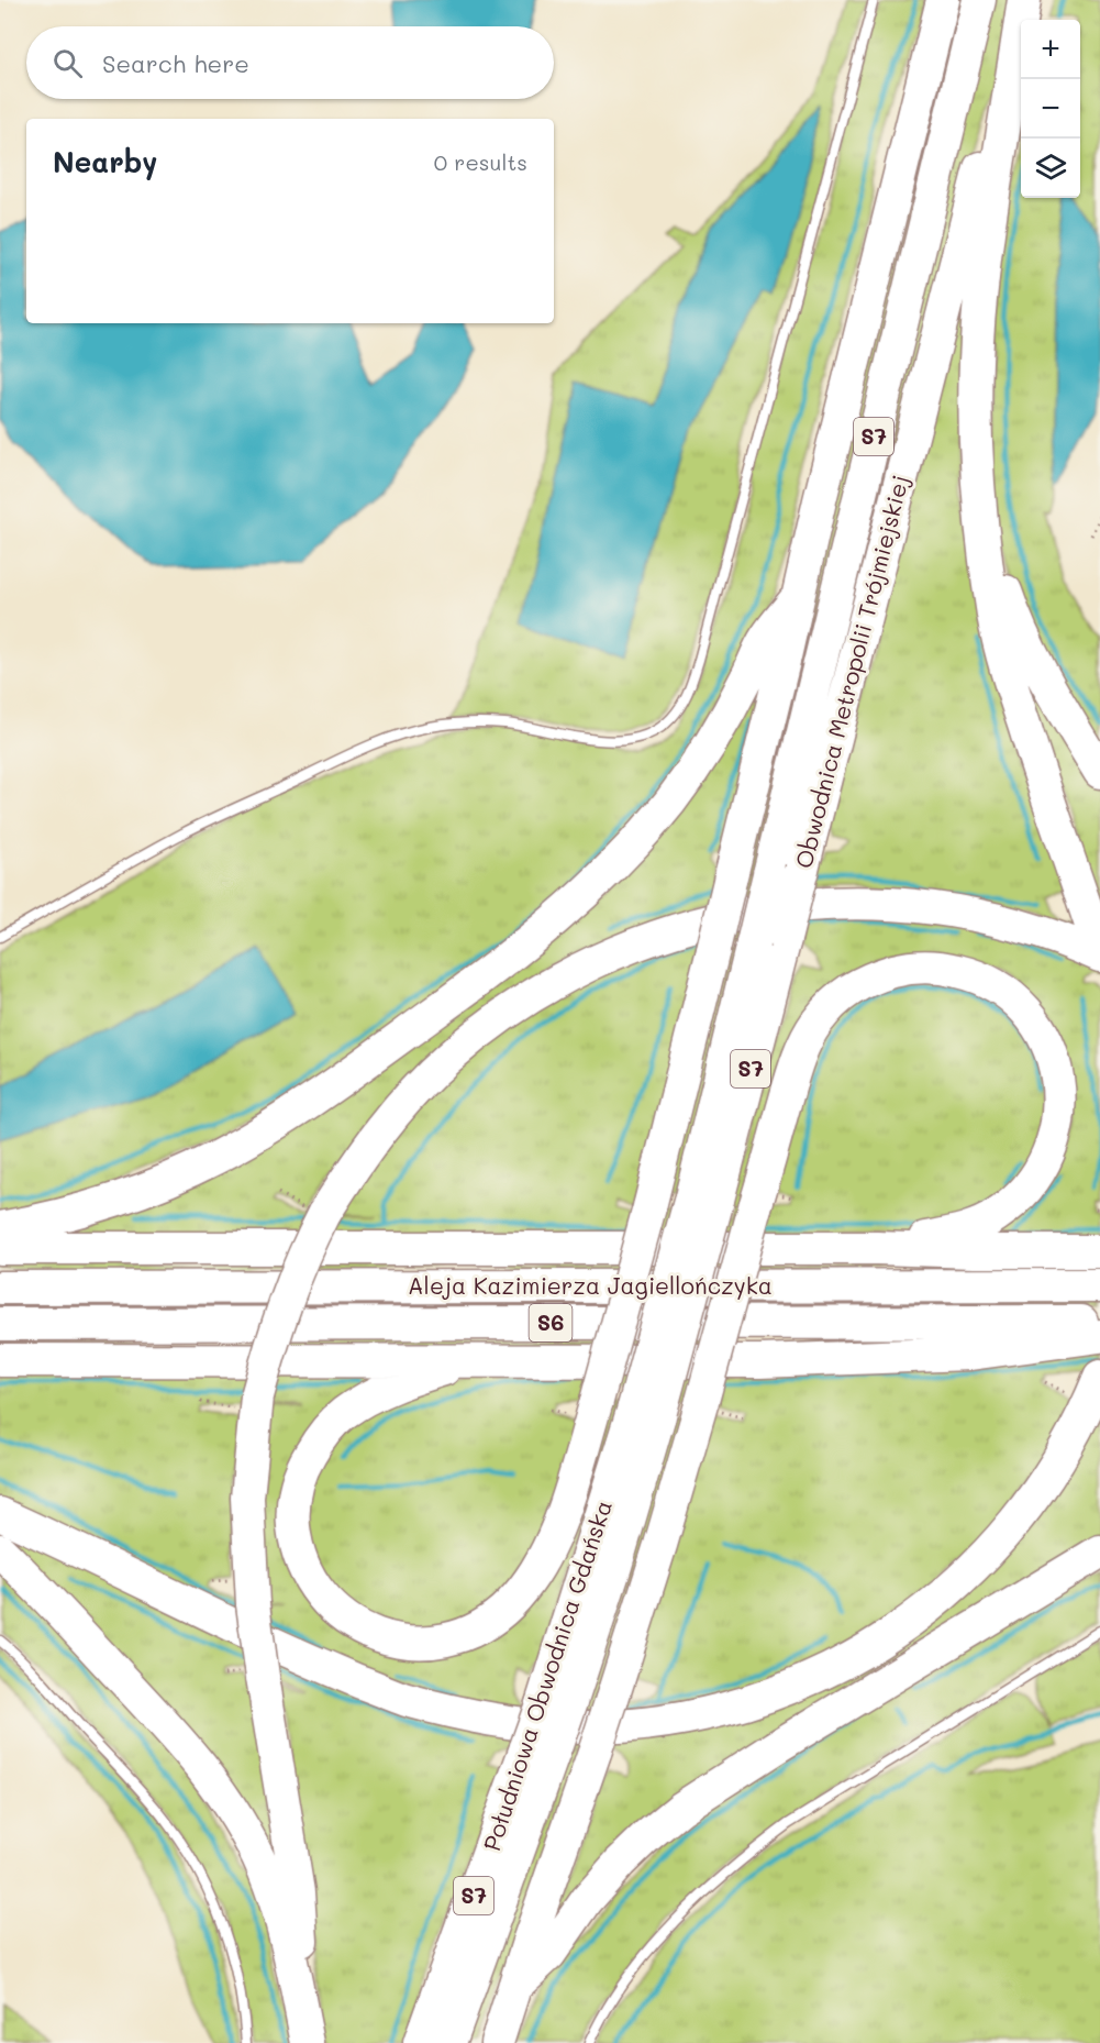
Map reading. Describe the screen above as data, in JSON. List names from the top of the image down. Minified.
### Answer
{"streets":{"highway":["S7","Obwodnica Metropolii Trójmiejskiej","Aleja Kazimierza Jagiellończyka","S6","Południowa Obwodnica Gdańska"]},"crossings":[["Obwodnica Metropolii Trójmiejskiej","Południowa Obwodnica Gdańska"]],"page":{"map_buttons":["+","−"],"search":"Search here","heading":["Nearby","0 results"]}}
